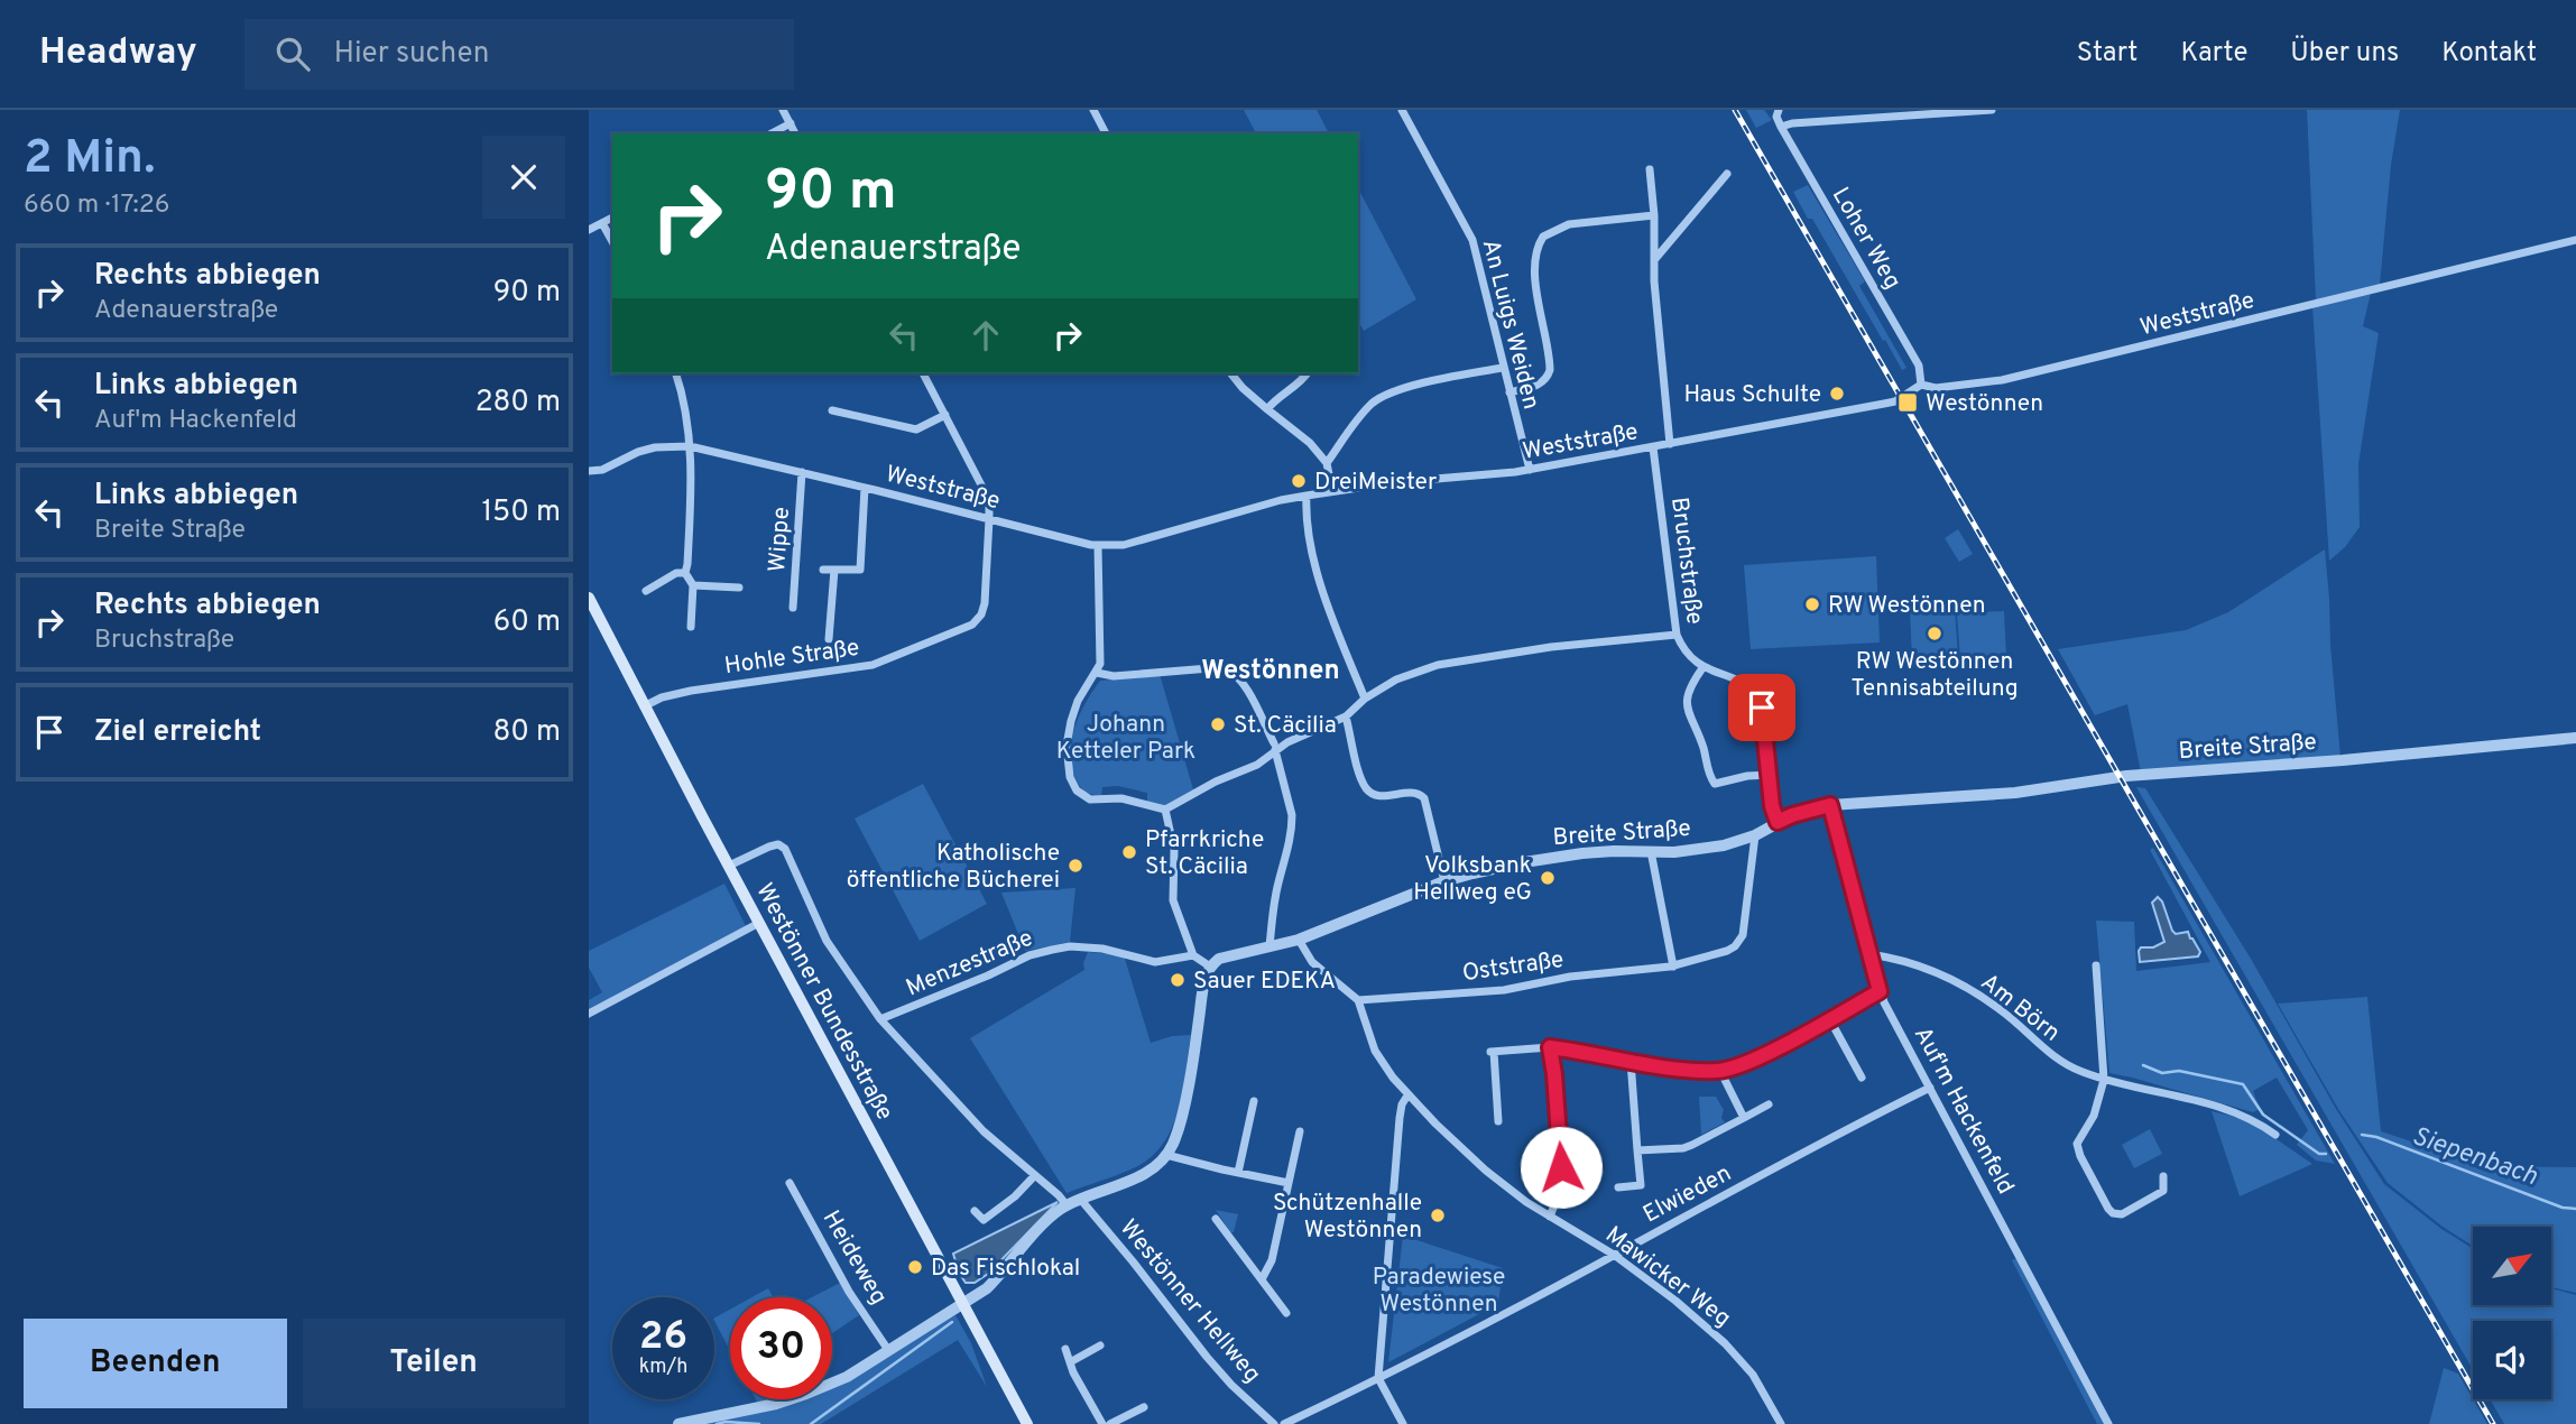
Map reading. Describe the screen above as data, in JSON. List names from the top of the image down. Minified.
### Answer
{"streets":{"main road":["Westönner Bundesstraße"],"street":["Loher Weg","Weststraße","An Luigs Weiden","Wippe","Bruchstraße","Hohle Straße","Breite Straße","Menzestraße","Oststraße","Am Börn","Auf'm Hackenfeld","Elwieden","Heideweg","Mawicker Weg","Westönner Hellweg"]},"crossings":[["Loher Weg","Weststraße"],["Weststraße","An Luigs Weiden"],["Weststraße","Wippe"],["Weststraße","Bruchstraße"],["Weststraße","Hohle Straße"],["Hohle Straße","Westönner Bundesstraße"],["Breite Straße","Oststraße"],["Breite Straße","Auf'm Hackenfeld"],["Oststraße","Mawicker Weg"],["Am Börn","Auf'm Hackenfeld"],["Auf'm Hackenfeld","Elwieden"],["Elwieden","Mawicker Weg"]],"districts":["Westönnen"],"water":["Siepenbach"],"parks":["Johann Ketteler Park","Paradewiese Westönnen"],"places":{"other":["Haus Schulte","DreiMeister","RW Westönnen","RW Westönnen Tennisabteilung","St. Cäcilia","Pfarrkriche St. Cäcilia","Katholische öffentliche Bücherei","Volksbank Hellweg eG","Sauer EDEKA","Schützenhalle Westönnen","Das Fischlokal"],"transit":["Westönnen"]},"north":"top right","page":{"header":"Headway","search":"Hier suchen","nav":["Start","Karte","Über uns","Kontakt"],"heading":["2 Min.","660 m · 17:26"],"turn":["90 m","Adenauerstraße"],"list":[{"name":"Rechts abbiegen","note":"Adenauerstraße","value":"90 m"},{"name":"Links abbiegen","note":"Auf'm Hackenfeld","value":"280 m"},{"name":"Links abbiegen","note":"Breite Straße","value":"150 m"},{"name":"Rechts abbiegen","note":"Bruchstraße","value":"60 m"},{"name":"Ziel erreicht","value":"80 m"}],"speed":"26 km/h","limit":"30","buttons":["Beenden","Teilen"]}}
